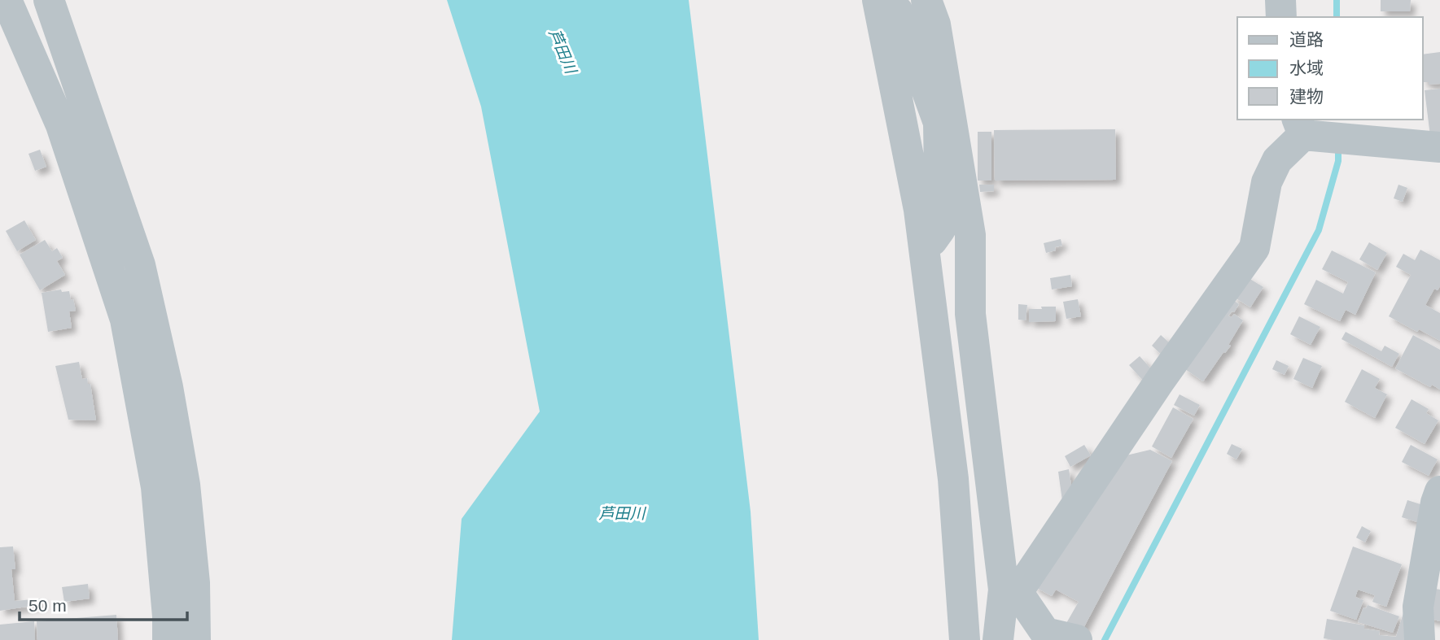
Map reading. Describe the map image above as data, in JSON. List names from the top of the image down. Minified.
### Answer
{"water":["芦田川"],"legend":["道路","水域","建物"],"scale_bar":"50 m"}
